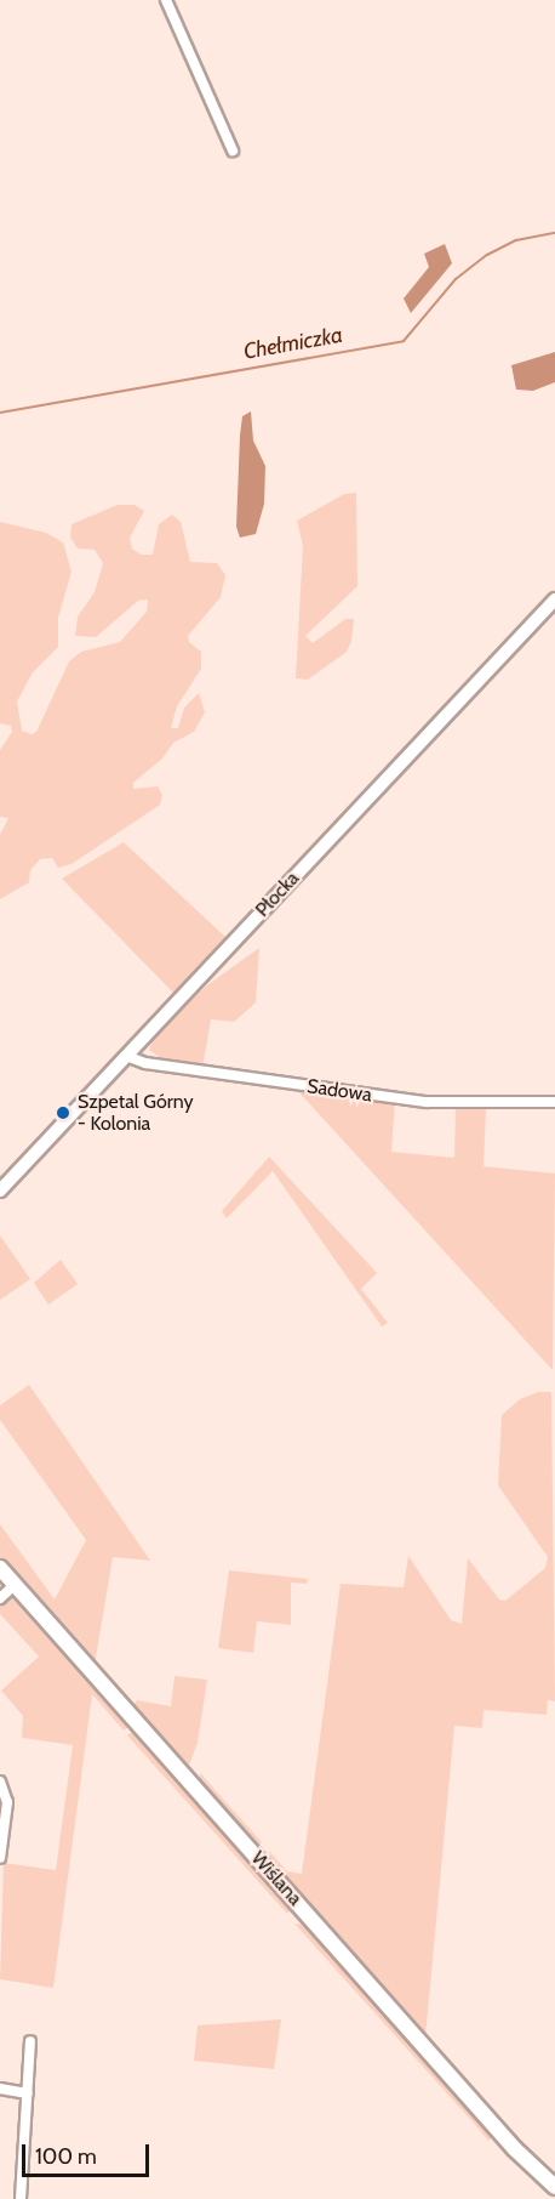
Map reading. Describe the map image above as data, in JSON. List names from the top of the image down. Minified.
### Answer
{"streets":{"main road":["Płocka","Wiślana"],"street":["Sadowa"]},"crossings":[["Płocka","Sadowa"]],"water":["Chełmiczka"],"places":["Szpetal Górny - Kolonia"],"scale_bar":"100 m"}
